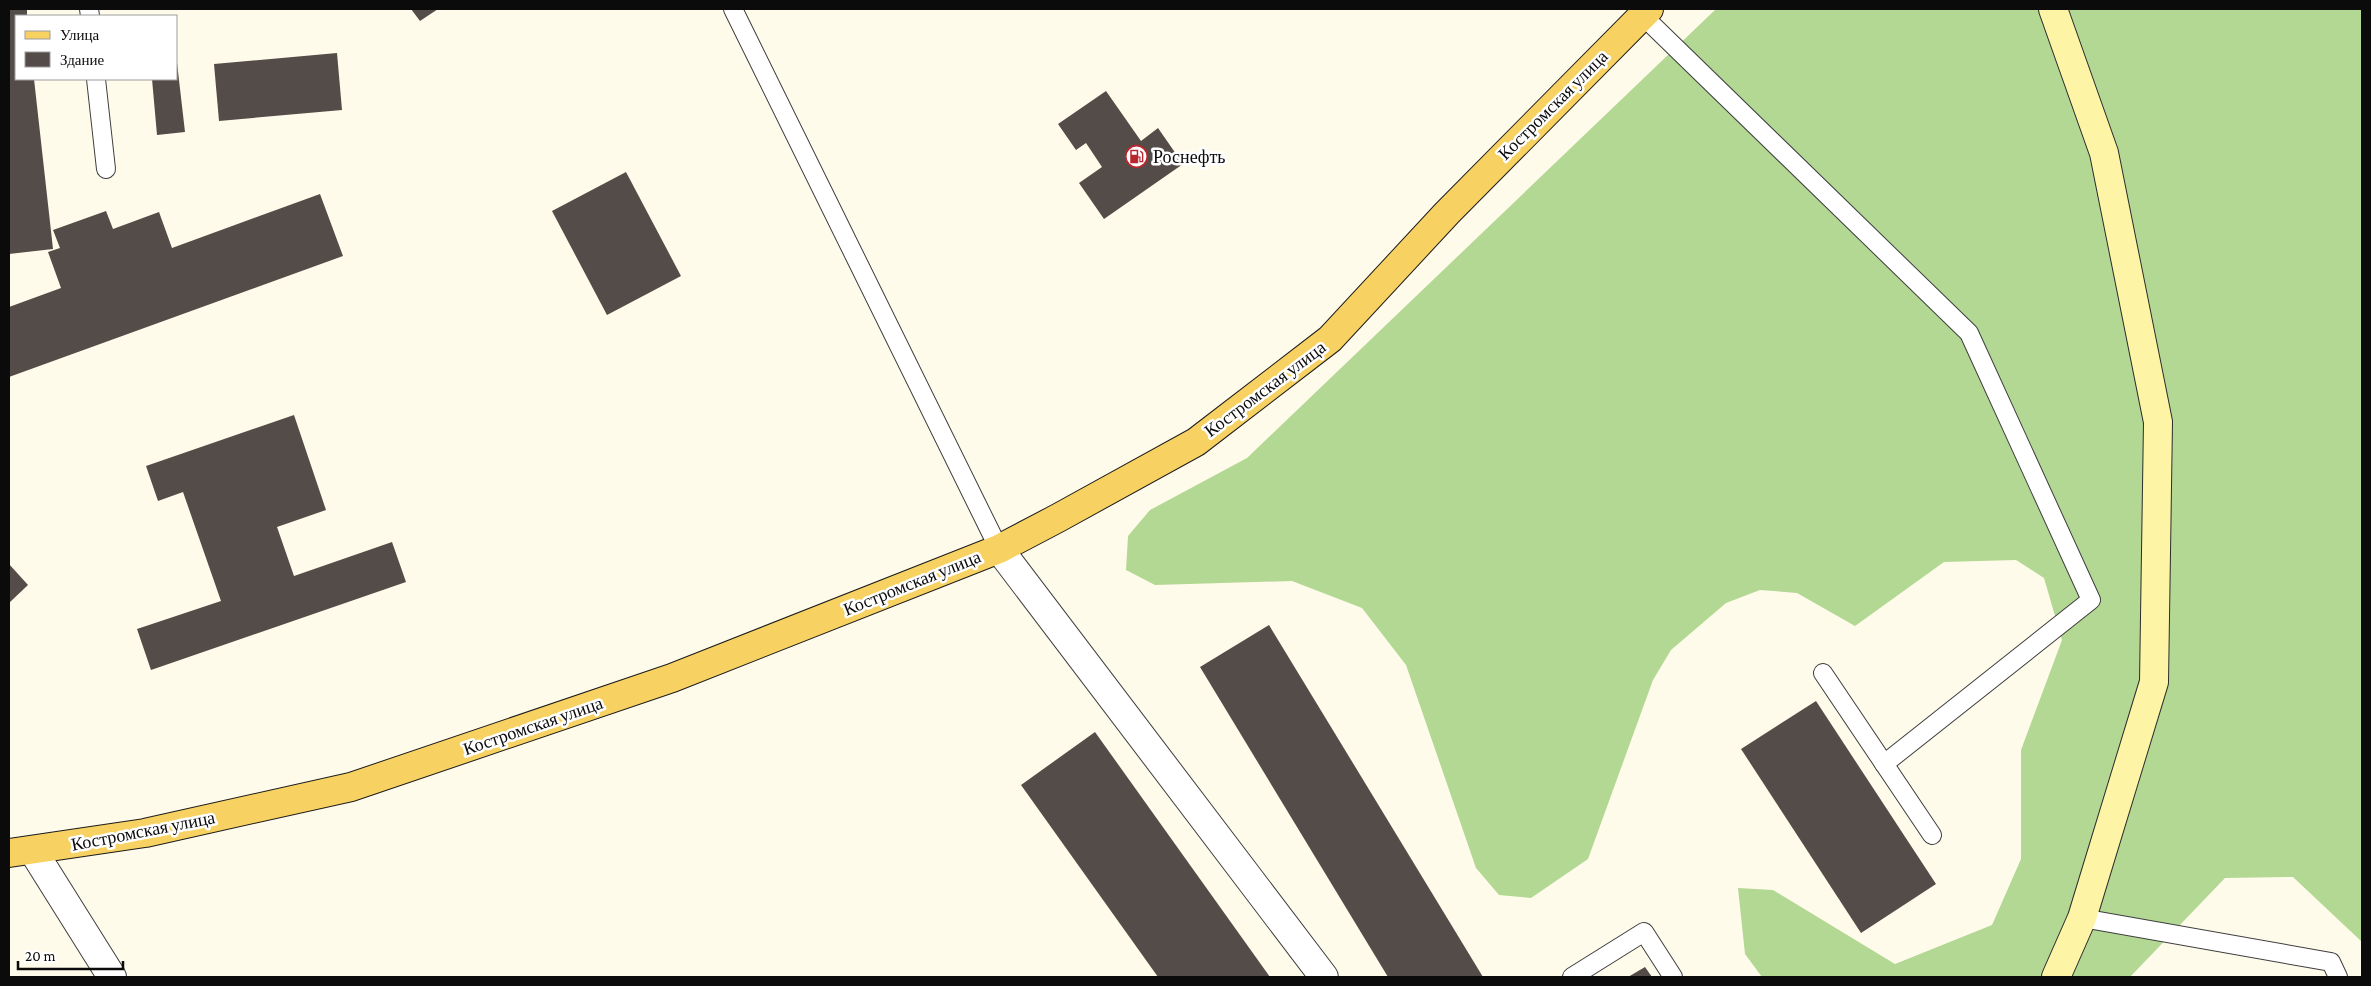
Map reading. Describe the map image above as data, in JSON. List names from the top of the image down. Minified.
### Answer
{"streets":{"main road":["Костромская улица"]},"places":{"fuel station":["Роснефть"]},"legend":["Улица","Здание"],"scale_bar":"20 m"}
